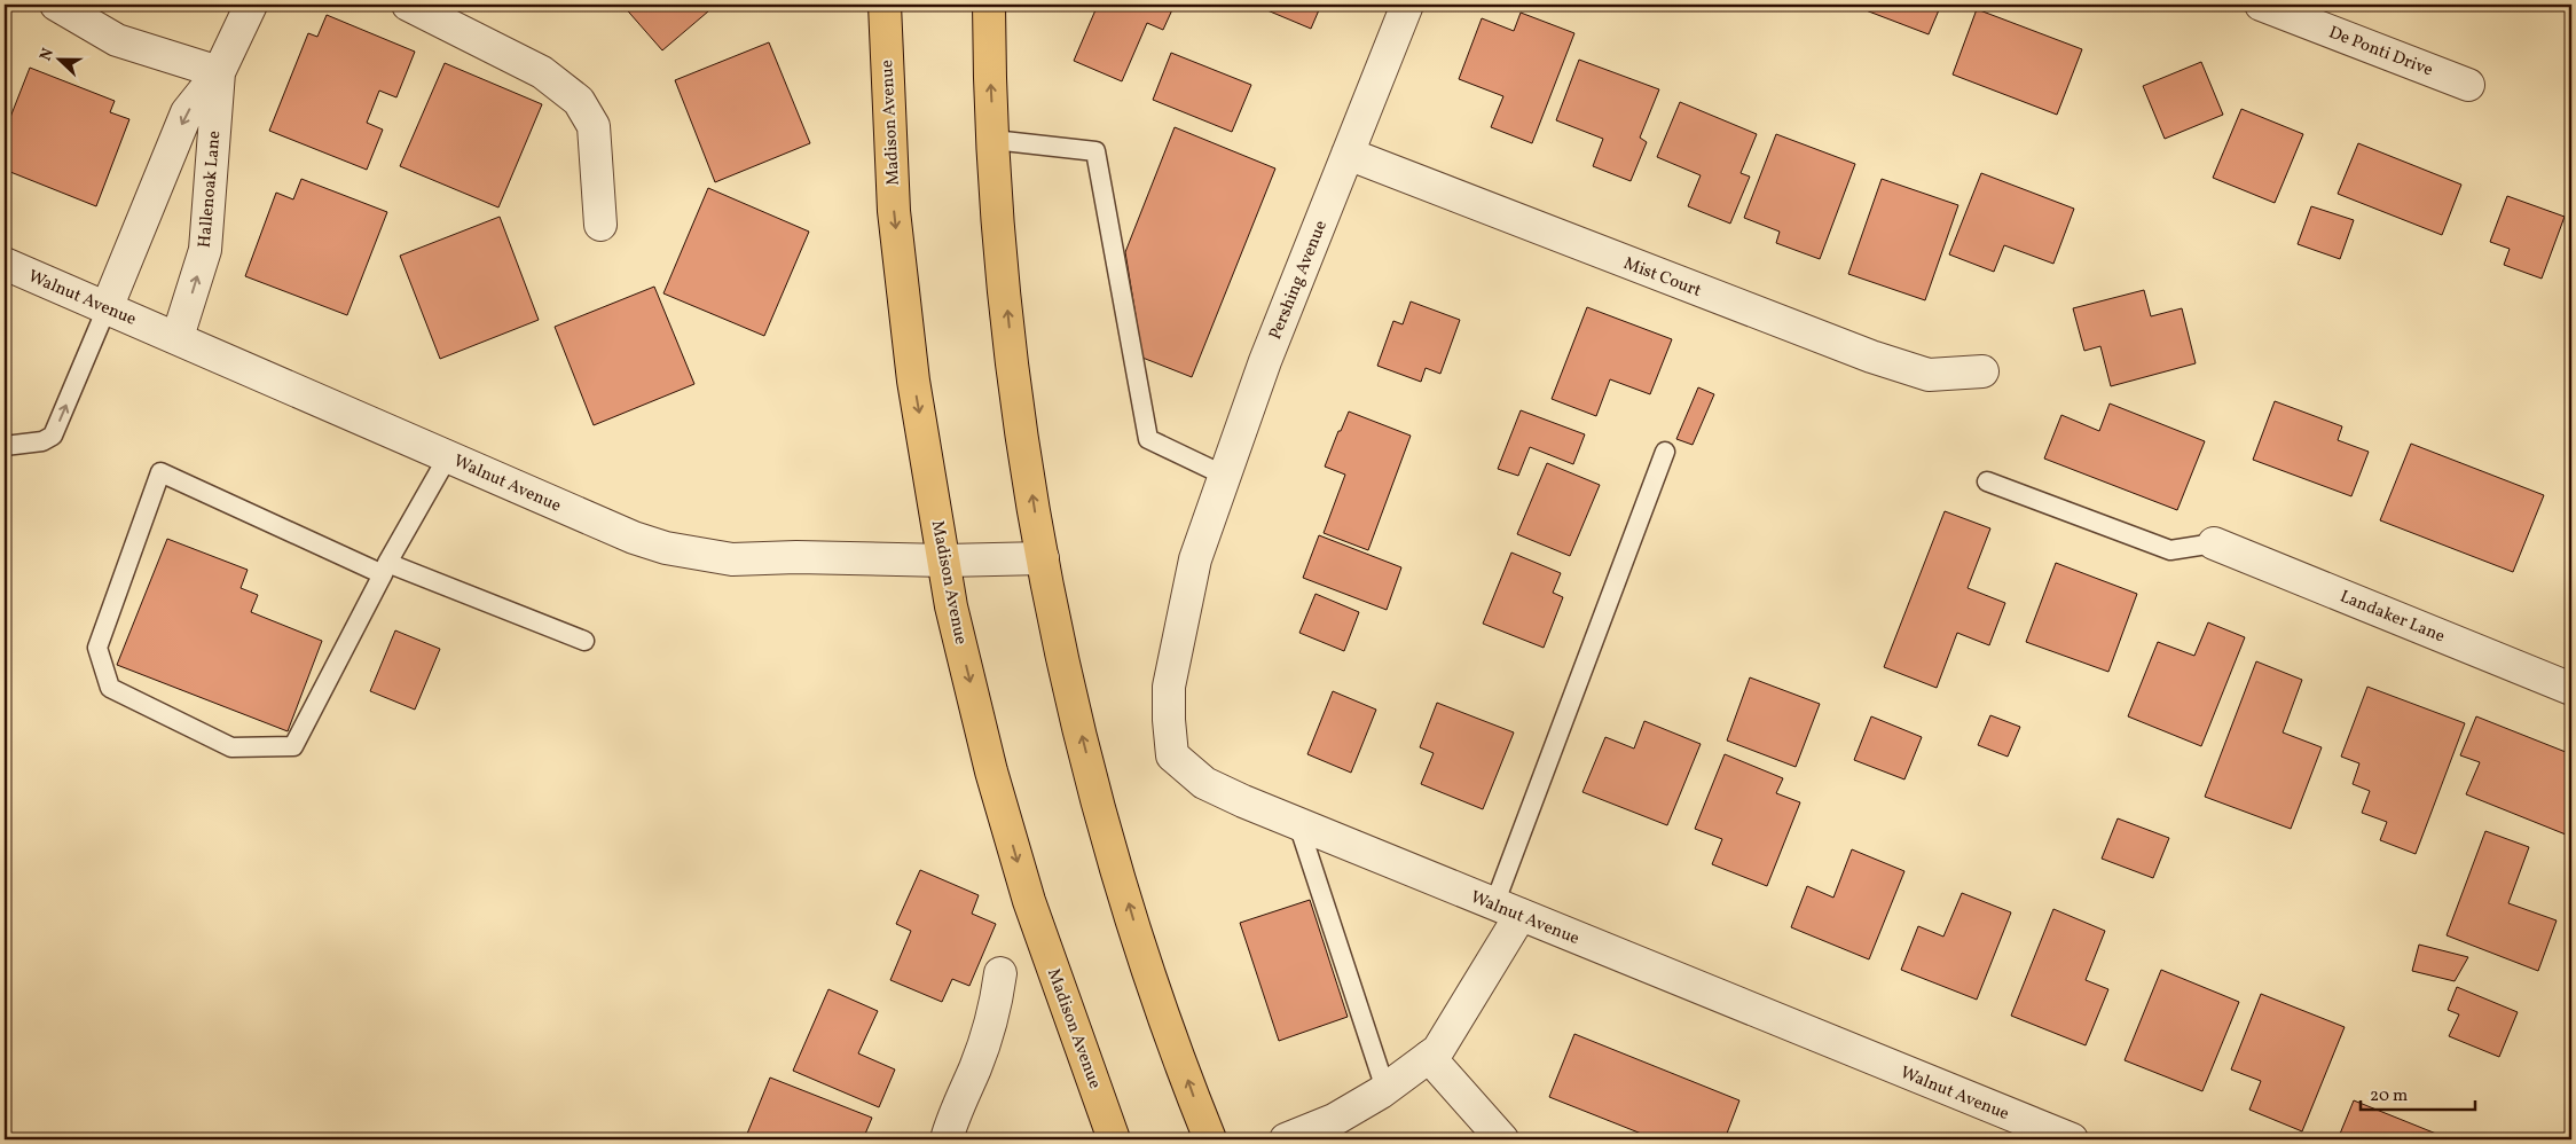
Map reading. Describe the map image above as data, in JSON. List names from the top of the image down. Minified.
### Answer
{"streets":{"main road":["Madison Avenue"],"street":["De Ponti Drive","Hallenoak Lane","Mist Court","Pershing Avenue","Walnut Avenue","Landaker Lane"]},"crossings":[["Madison Avenue","Walnut Avenue"],["Hallenoak Lane","Walnut Avenue"],["Mist Court","Pershing Avenue"],["Pershing Avenue","Walnut Avenue"]],"scale_bar":"20 m","north":"left"}
